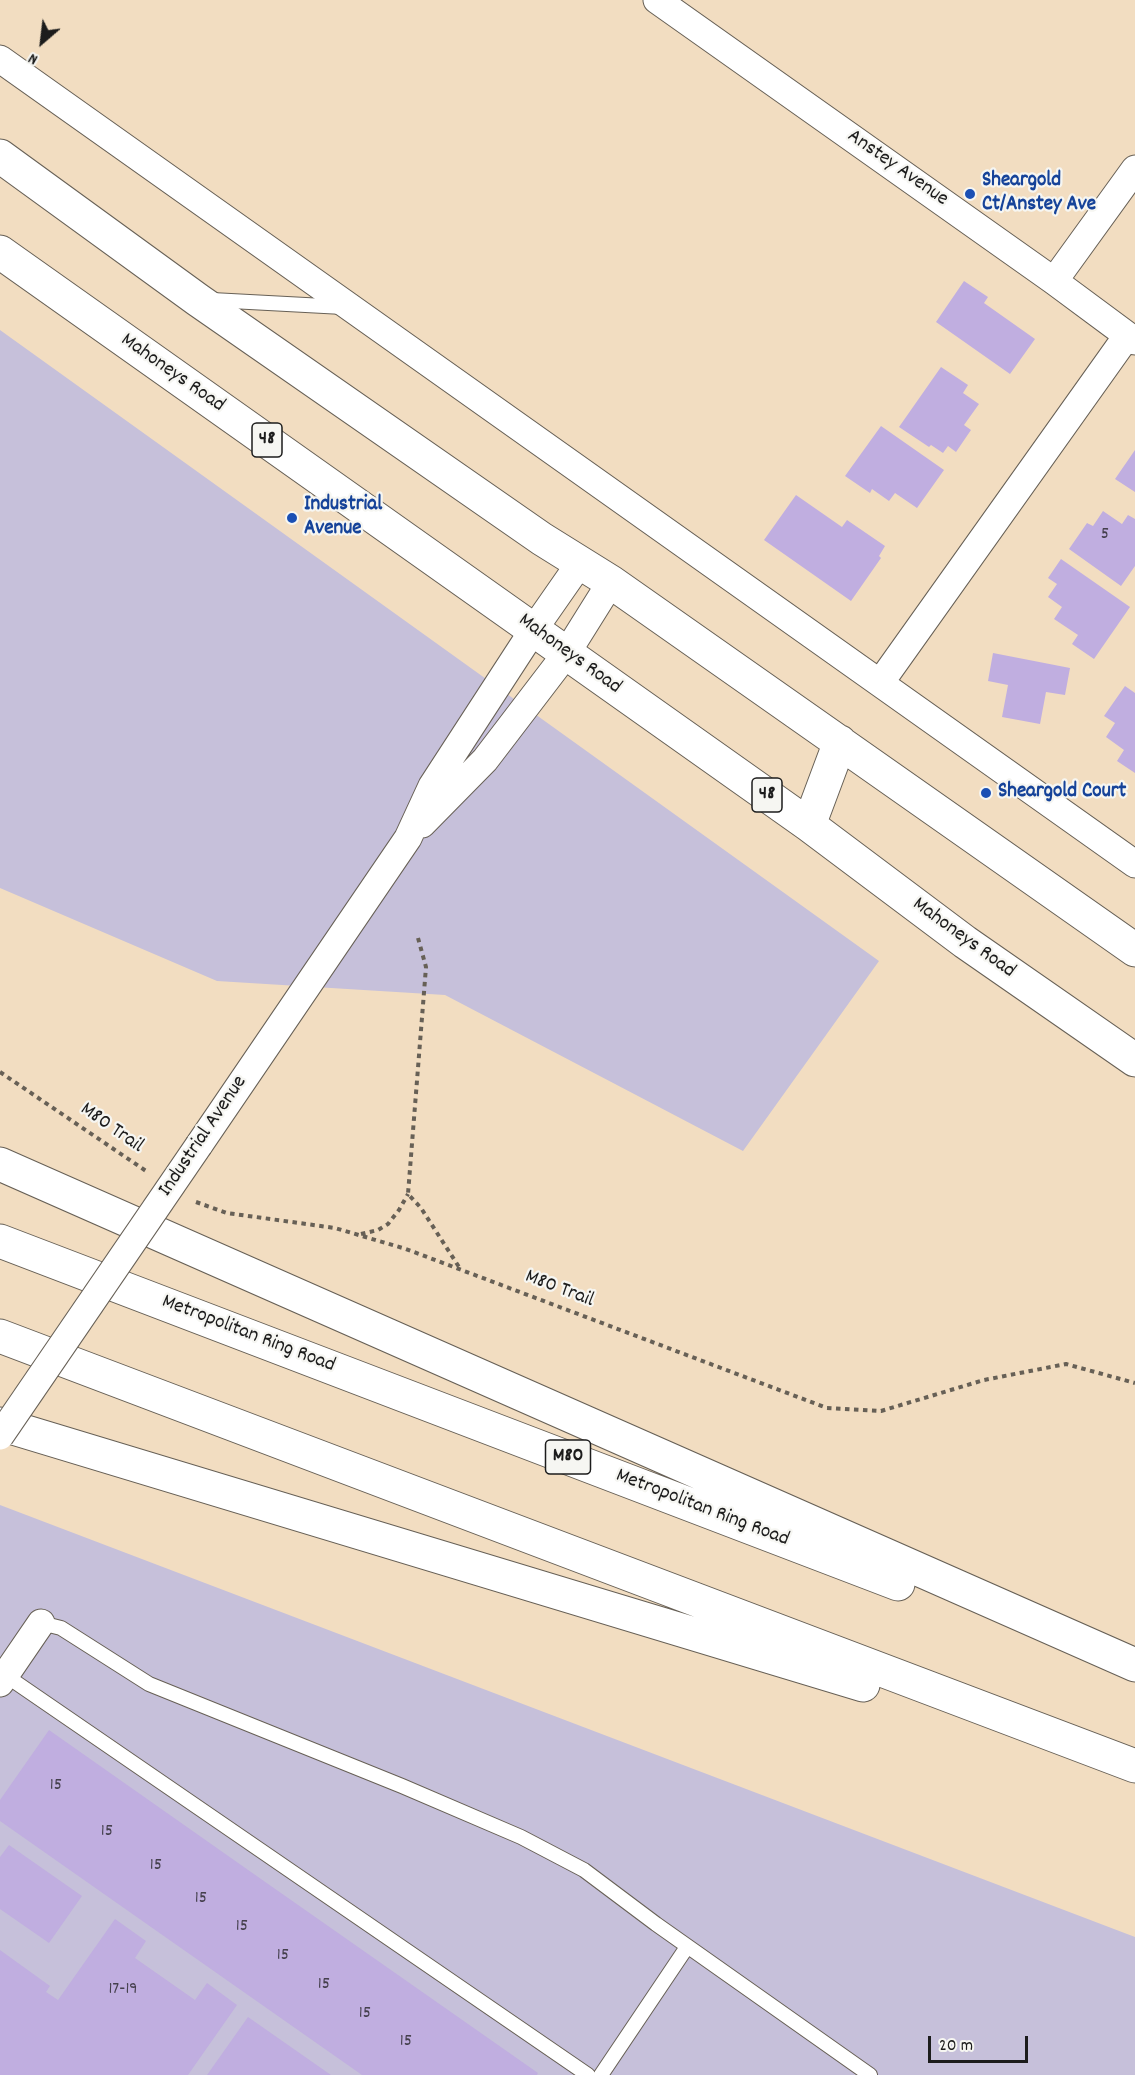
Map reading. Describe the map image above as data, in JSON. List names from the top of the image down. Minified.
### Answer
{"streets":{"main road":["Mahoneys Road","48","Metropolitan Ring Road","M80"],"street":["Anstey Avenue","Industrial Avenue"],"path":["M80 Trail"]},"crossings":[["Mahoneys Road","Industrial Avenue"]],"places":["Sheargold Ct/Anstey Ave","Industrial Avenue","Sheargold Court"],"house_numbers":["5","15","15","15","15","15","15","15","17-19","15","15"],"scale_bar":"20 m","north":"bottom left"}
